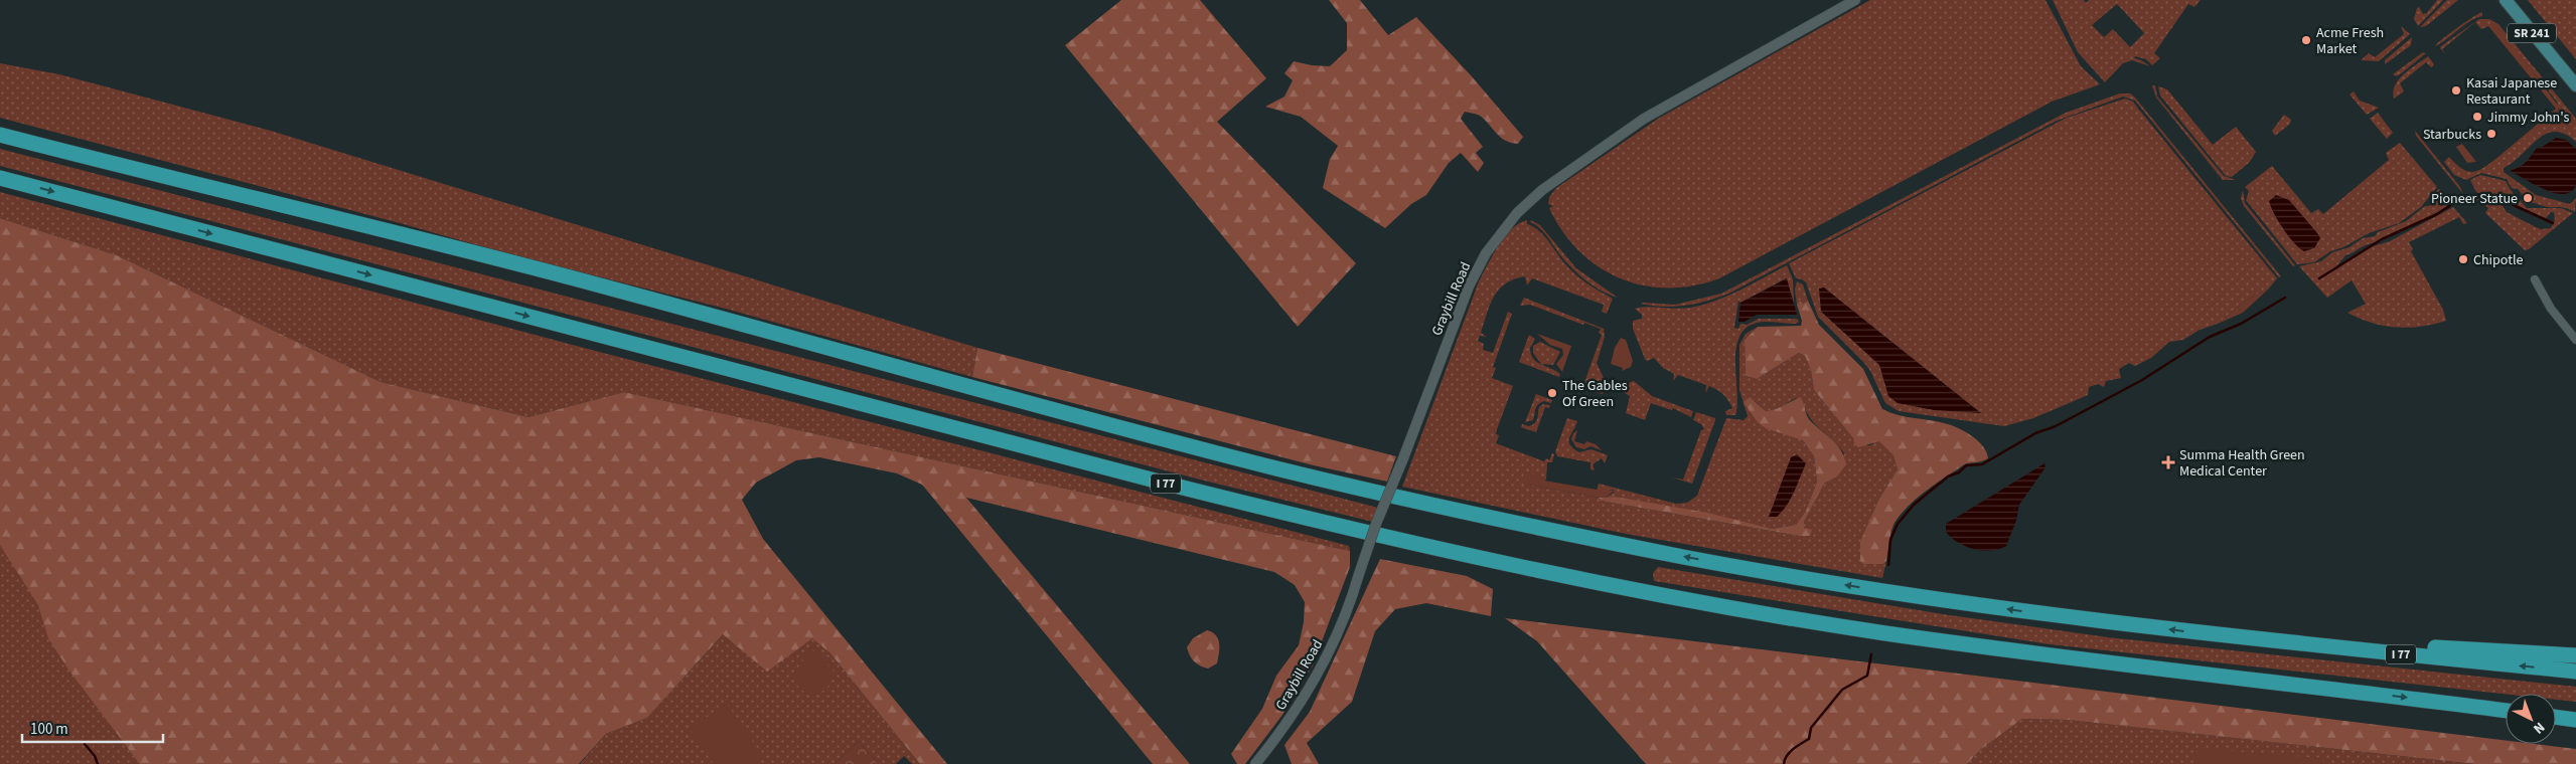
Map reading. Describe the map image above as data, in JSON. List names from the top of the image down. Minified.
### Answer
{"streets":{"highway":["I 77"],"main road":["SR 241"],"street":["Graybill Road"]},"places":{"other":["Acme Fresh Market","Kasai Japanese Restaurant","Jimmy John's","Starbucks","Pioneer Statue","Chipotle","The Gables Of Green"],"health":["Summa Health Green Medical Center"]},"scale_bar":"100 m","north":"bottom right"}
